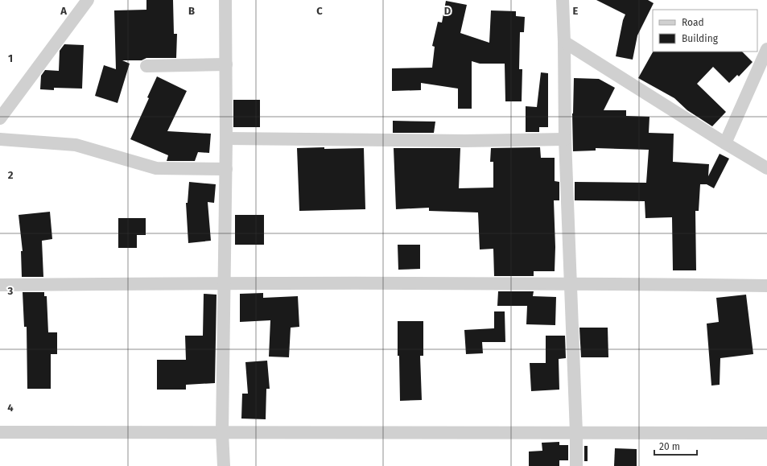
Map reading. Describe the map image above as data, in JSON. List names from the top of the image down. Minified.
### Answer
{"legend":["Road","Building"],"scale_bar":"20 m","grid":{"columns":["A","B","C","D","E"],"rows":["1","2","3","4"]}}
